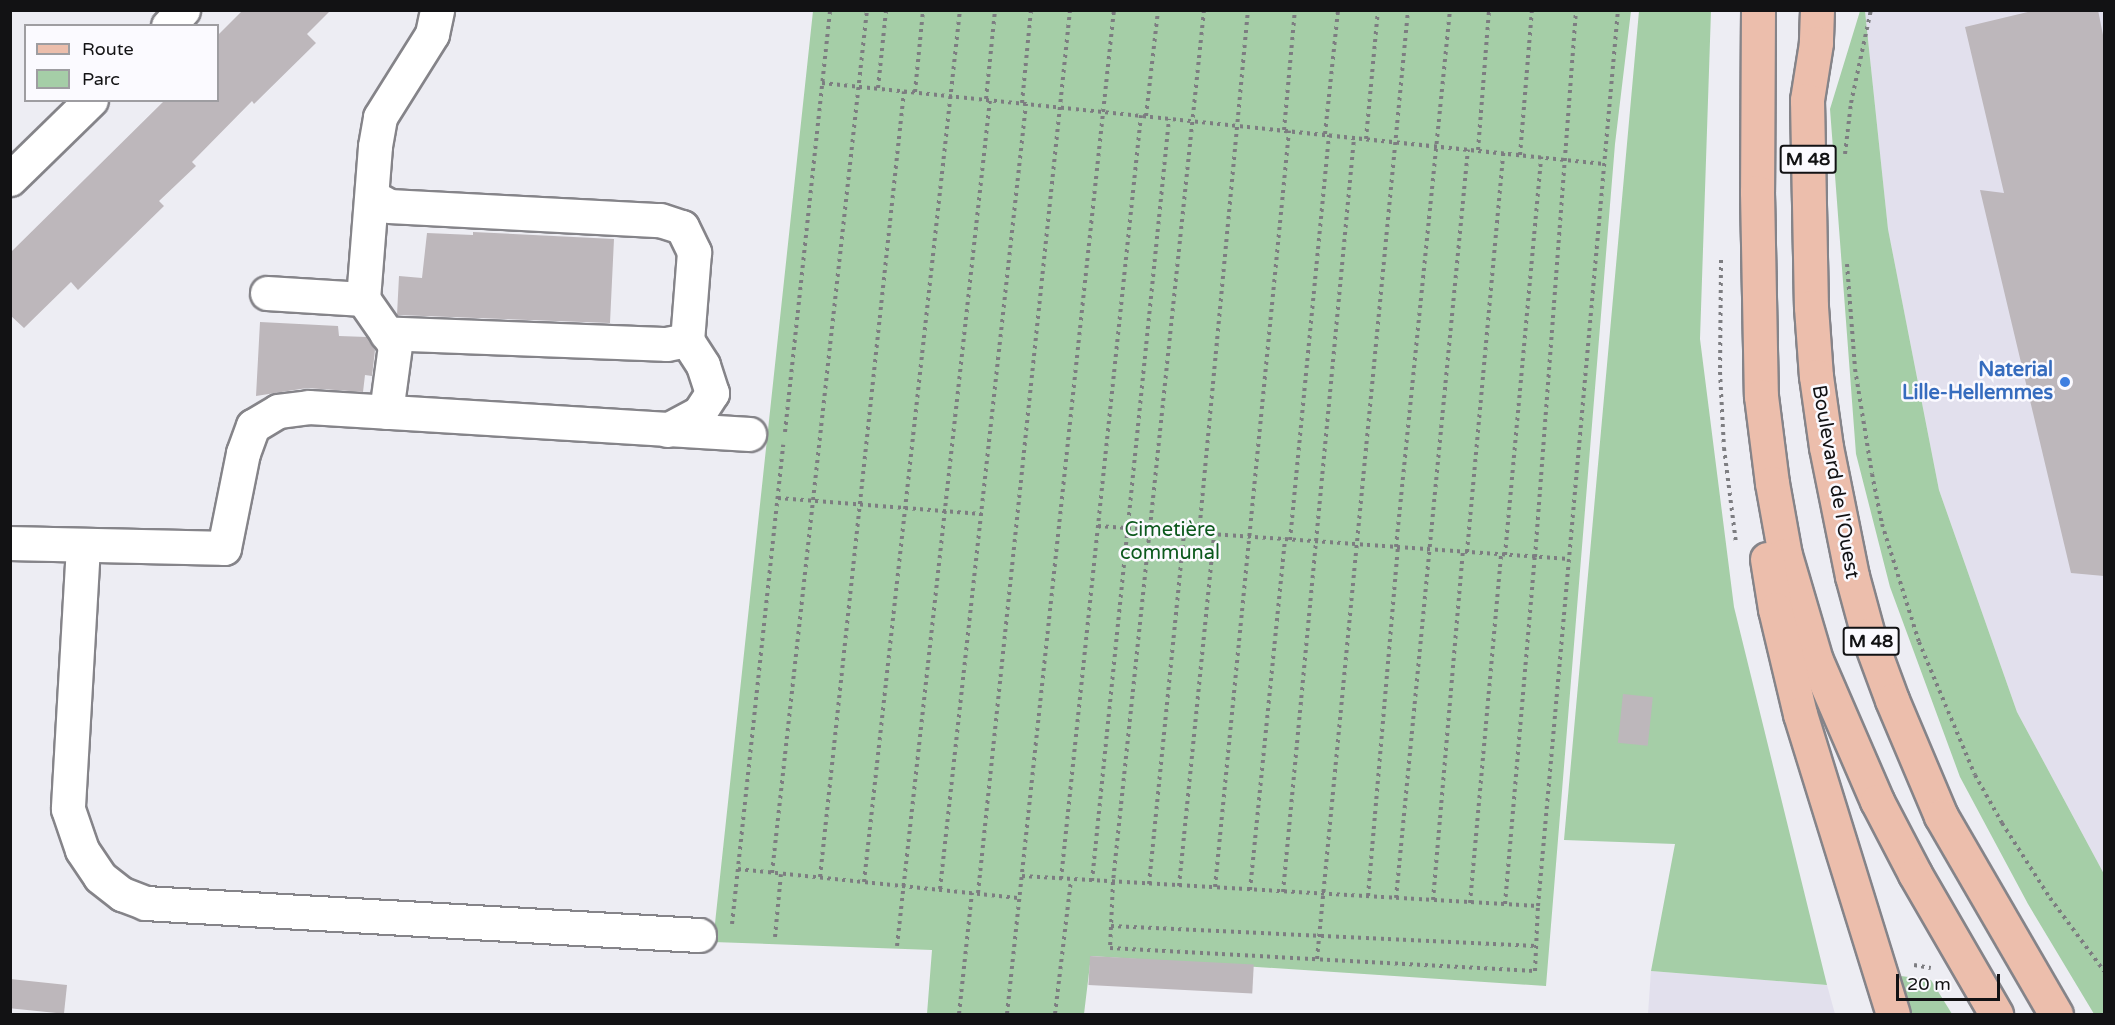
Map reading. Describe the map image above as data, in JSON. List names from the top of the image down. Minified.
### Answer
{"streets":{"main road":["M 48","Boulevard de l'Ouest"]},"parks":["Cimetière communal"],"places":["Naterial Lille-Hellemmes"],"legend":["Route","Parc"],"scale_bar":"20 m"}
